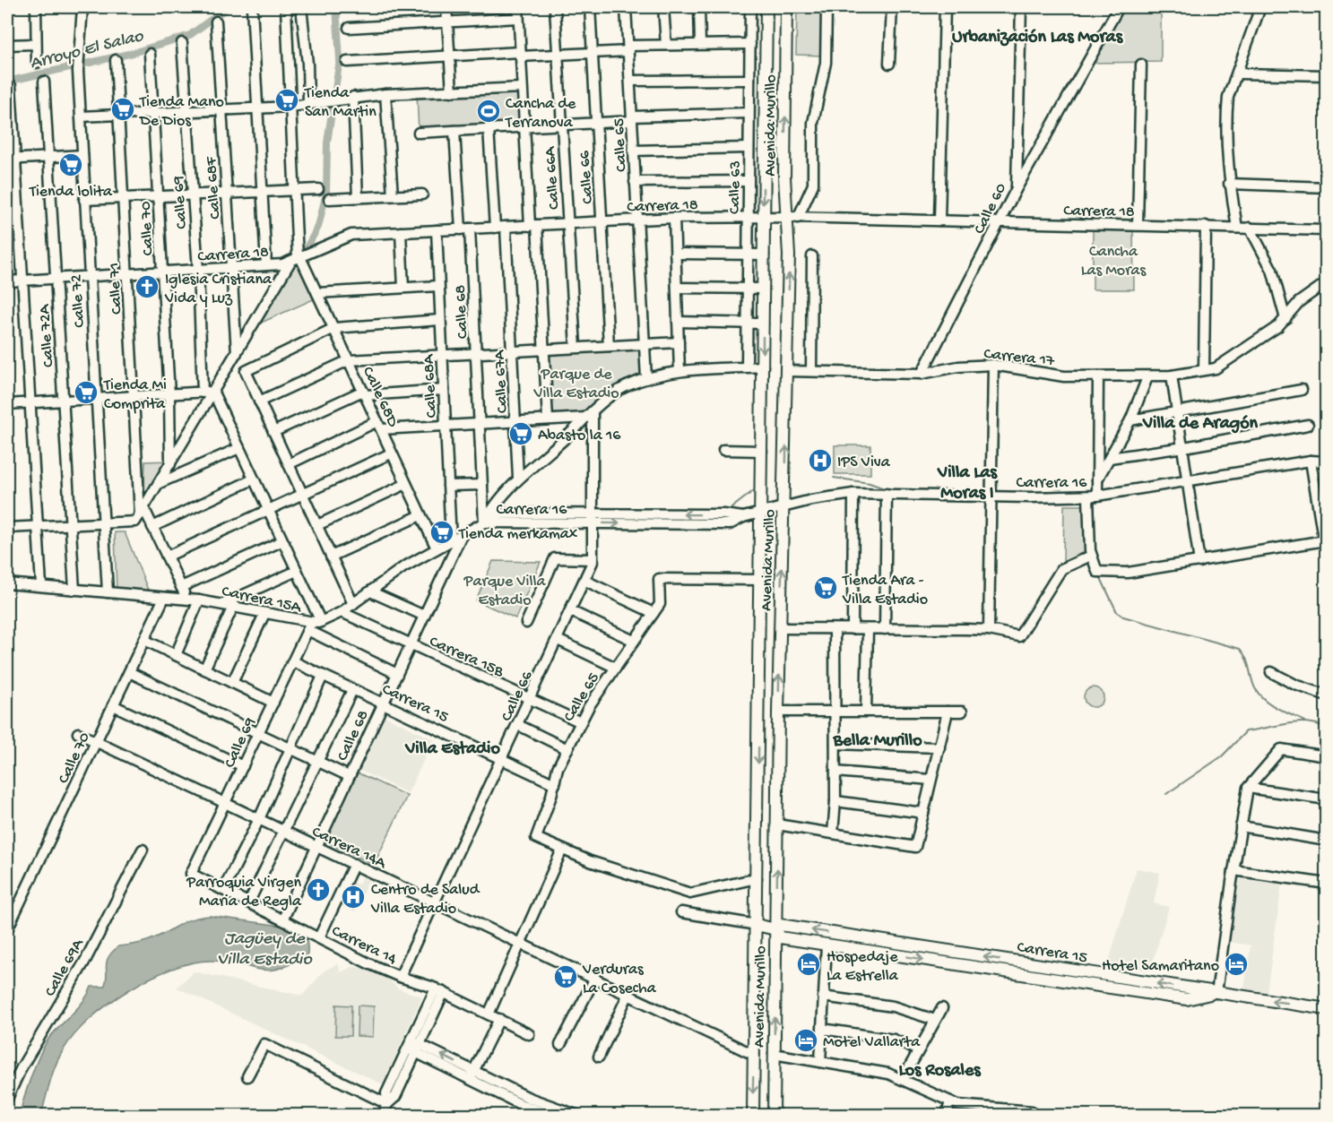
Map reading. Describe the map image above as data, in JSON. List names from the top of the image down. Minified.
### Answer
{"streets":{"main road":["Avenida Murillo","Carrera 15"],"street":["Calle 65","Calle 66","Calle 66A","Calle 63","Calle 68F","Calle 69","Carrera 18","Calle 60","Calle 70","Calle 71","Calle 72","Calle 68","Calle 72A","Carrera 17","Calle 67A","Calle 68A","Calle 68D","Carrera 16","Carrera 15A","Carrera 15B","Carrera 14A","Carrera 14","Calle 69A"]},"crossings":[["Avenida Murillo","Calle 65"],["Avenida Murillo","Carrera 18"],["Avenida Murillo","Carrera 17"],["Avenida Murillo","Carrera 16"],["Avenida Murillo","Carrera 15"],["Avenida Murillo","Carrera 14A"],["Calle 65","Carrera 18"],["Calle 65","Carrera 15B"],["Calle 65","Carrera 15"],["Calle 66","Carrera 18"],["Calle 66","Carrera 16"],["Calle 66","Carrera 15B"],["Calle 66","Carrera 15"],["Calle 66","Carrera 14A"],["Calle 66","Carrera 14"],["Calle 66A","Carrera 18"],["Calle 63","Carrera 18"],["Calle 68F","Carrera 18"],["Calle 69","Carrera 18"],["Calle 69","Carrera 15A"],["Calle 69","Carrera 15"],["Calle 69","Carrera 14A"],["Calle 69","Carrera 14"],["Carrera 18","Calle 60"],["Carrera 18","Calle 70"],["Carrera 18","Calle 71"],["Carrera 18","Calle 72"],["Carrera 18","Calle 68"],["Carrera 18","Calle 72A"],["Carrera 18","Calle 67A"],["Carrera 18","Calle 68A"],["Carrera 18","Calle 68D"],["Calle 60","Carrera 17"],["Calle 70","Carrera 15A"],["Calle 70","Carrera 14A"],["Calle 71","Carrera 15A"],["Calle 72","Carrera 15A"],["Calle 68","Carrera 16"],["Calle 68","Carrera 15A"],["Calle 68","Carrera 15B"],["Calle 68","Carrera 15"],["Calle 68","Carrera 14A"],["Calle 68","Carrera 14"],["Calle 72A","Carrera 15A"],["Calle 68A","Carrera 15A"],["Calle 68D","Carrera 15A"],["Carrera 16","Carrera 15A"],["Carrera 15A","Carrera 15B"]],"districts":["Urbanización Las Moras","Villa de Aragón","Villa Las Moras I","Bella Murillo","Villa Estadio","Los Rosales"],"water":["Arroyo El Salao","Jagüey de Villa Estadio"],"parks":["Cancha Las Moras","Parque de Villa Estadio","Parque Villa Estadio"],"places":{"supermarket":["Tienda San Martin","Tienda Mano De Dios","Tienda lolita","Tienda Mi Comprita","Abasto la 16","Tienda merkamax","Tienda Ara - Villa Estadio","Verduras La Cosecha"],"sports":["Cancha de Terranova"],"church":["Iglesia Cristiana Vida y Luz","Parroquia Virgen Maria de Regla"],"hospital":["IPS Viva","Centro de Salud Villa Estadio"],"hotel":["Hospedaje La Estrella","Hotel Samaritano","Motel Vallarta"]}}
